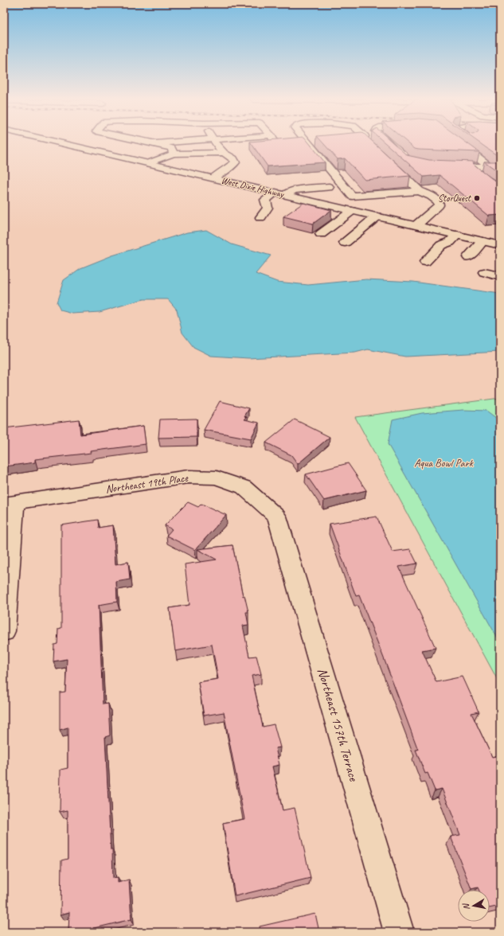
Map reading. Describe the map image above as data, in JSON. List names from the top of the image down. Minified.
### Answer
{"streets":{"main road":["West Dixie Highway","Northeast 19th Place","Northeast 157th Terrace"]},"crossings":[["Northeast 19th Place","Northeast 157th Terrace"]],"parks":["Aqua Bowl Park"],"places":["StorQuest"],"north":"left"}
